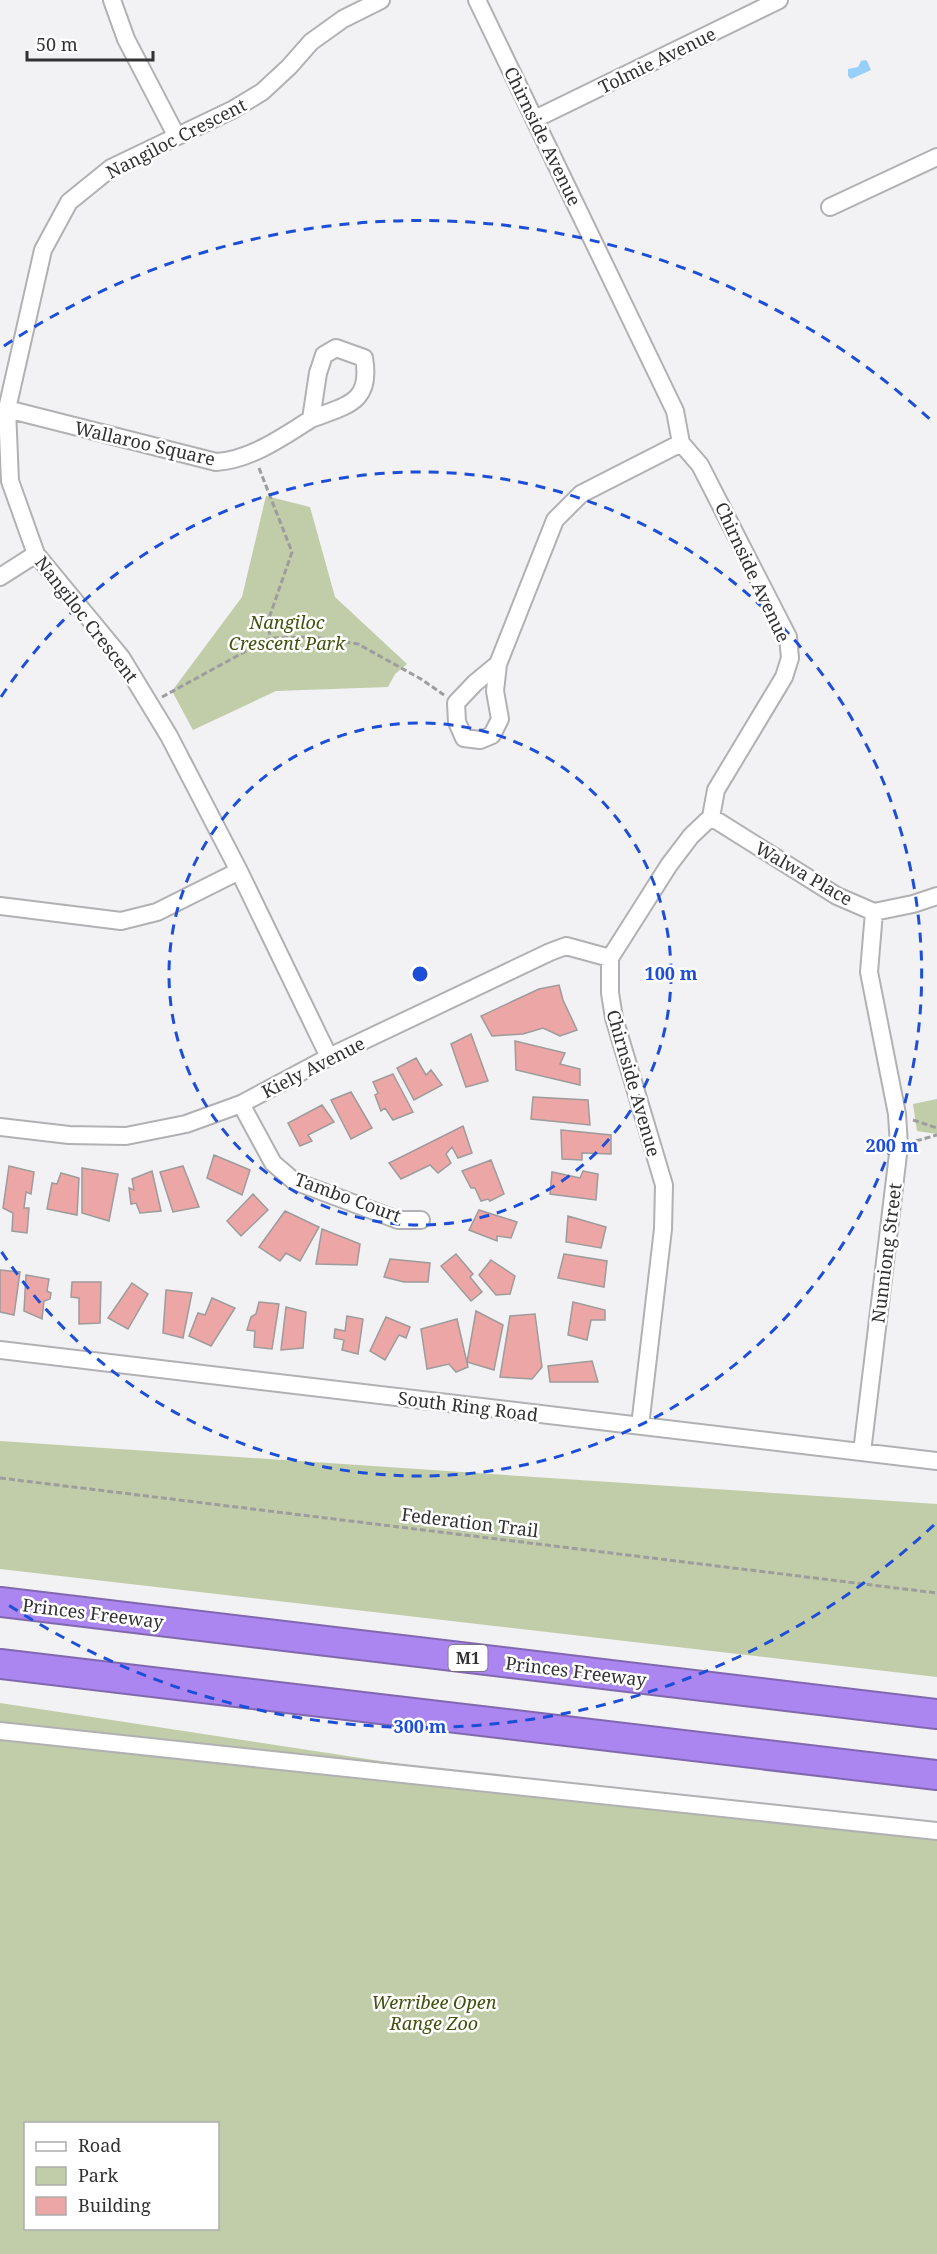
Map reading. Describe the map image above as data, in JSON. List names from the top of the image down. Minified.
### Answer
{"streets":{"highway":["Princes Freeway","M1"],"street":["Tolmie Avenue","Chirnside Avenue","Nangiloc Crescent","Wallaroo Square","Walwa Place","Kiely Avenue","Tambo Court","Nunniong Street","South Ring Road"],"path":["Federation Trail"]},"crossings":[["Tolmie Avenue","Chirnside Avenue"],["Chirnside Avenue","Walwa Place"],["Chirnside Avenue","Kiely Avenue"],["Chirnside Avenue","South Ring Road"],["Nangiloc Crescent","Wallaroo Square"],["Nangiloc Crescent","Kiely Avenue"],["Walwa Place","Nunniong Street"],["Kiely Avenue","Tambo Court"],["Nunniong Street","South Ring Road"]],"parks":["Nangiloc Crescent Park","Werribee Open Range Zoo"],"legend":["Road","Park","Building"],"scale_bar":"50 m","rings":["100 m","200 m","300 m"]}
